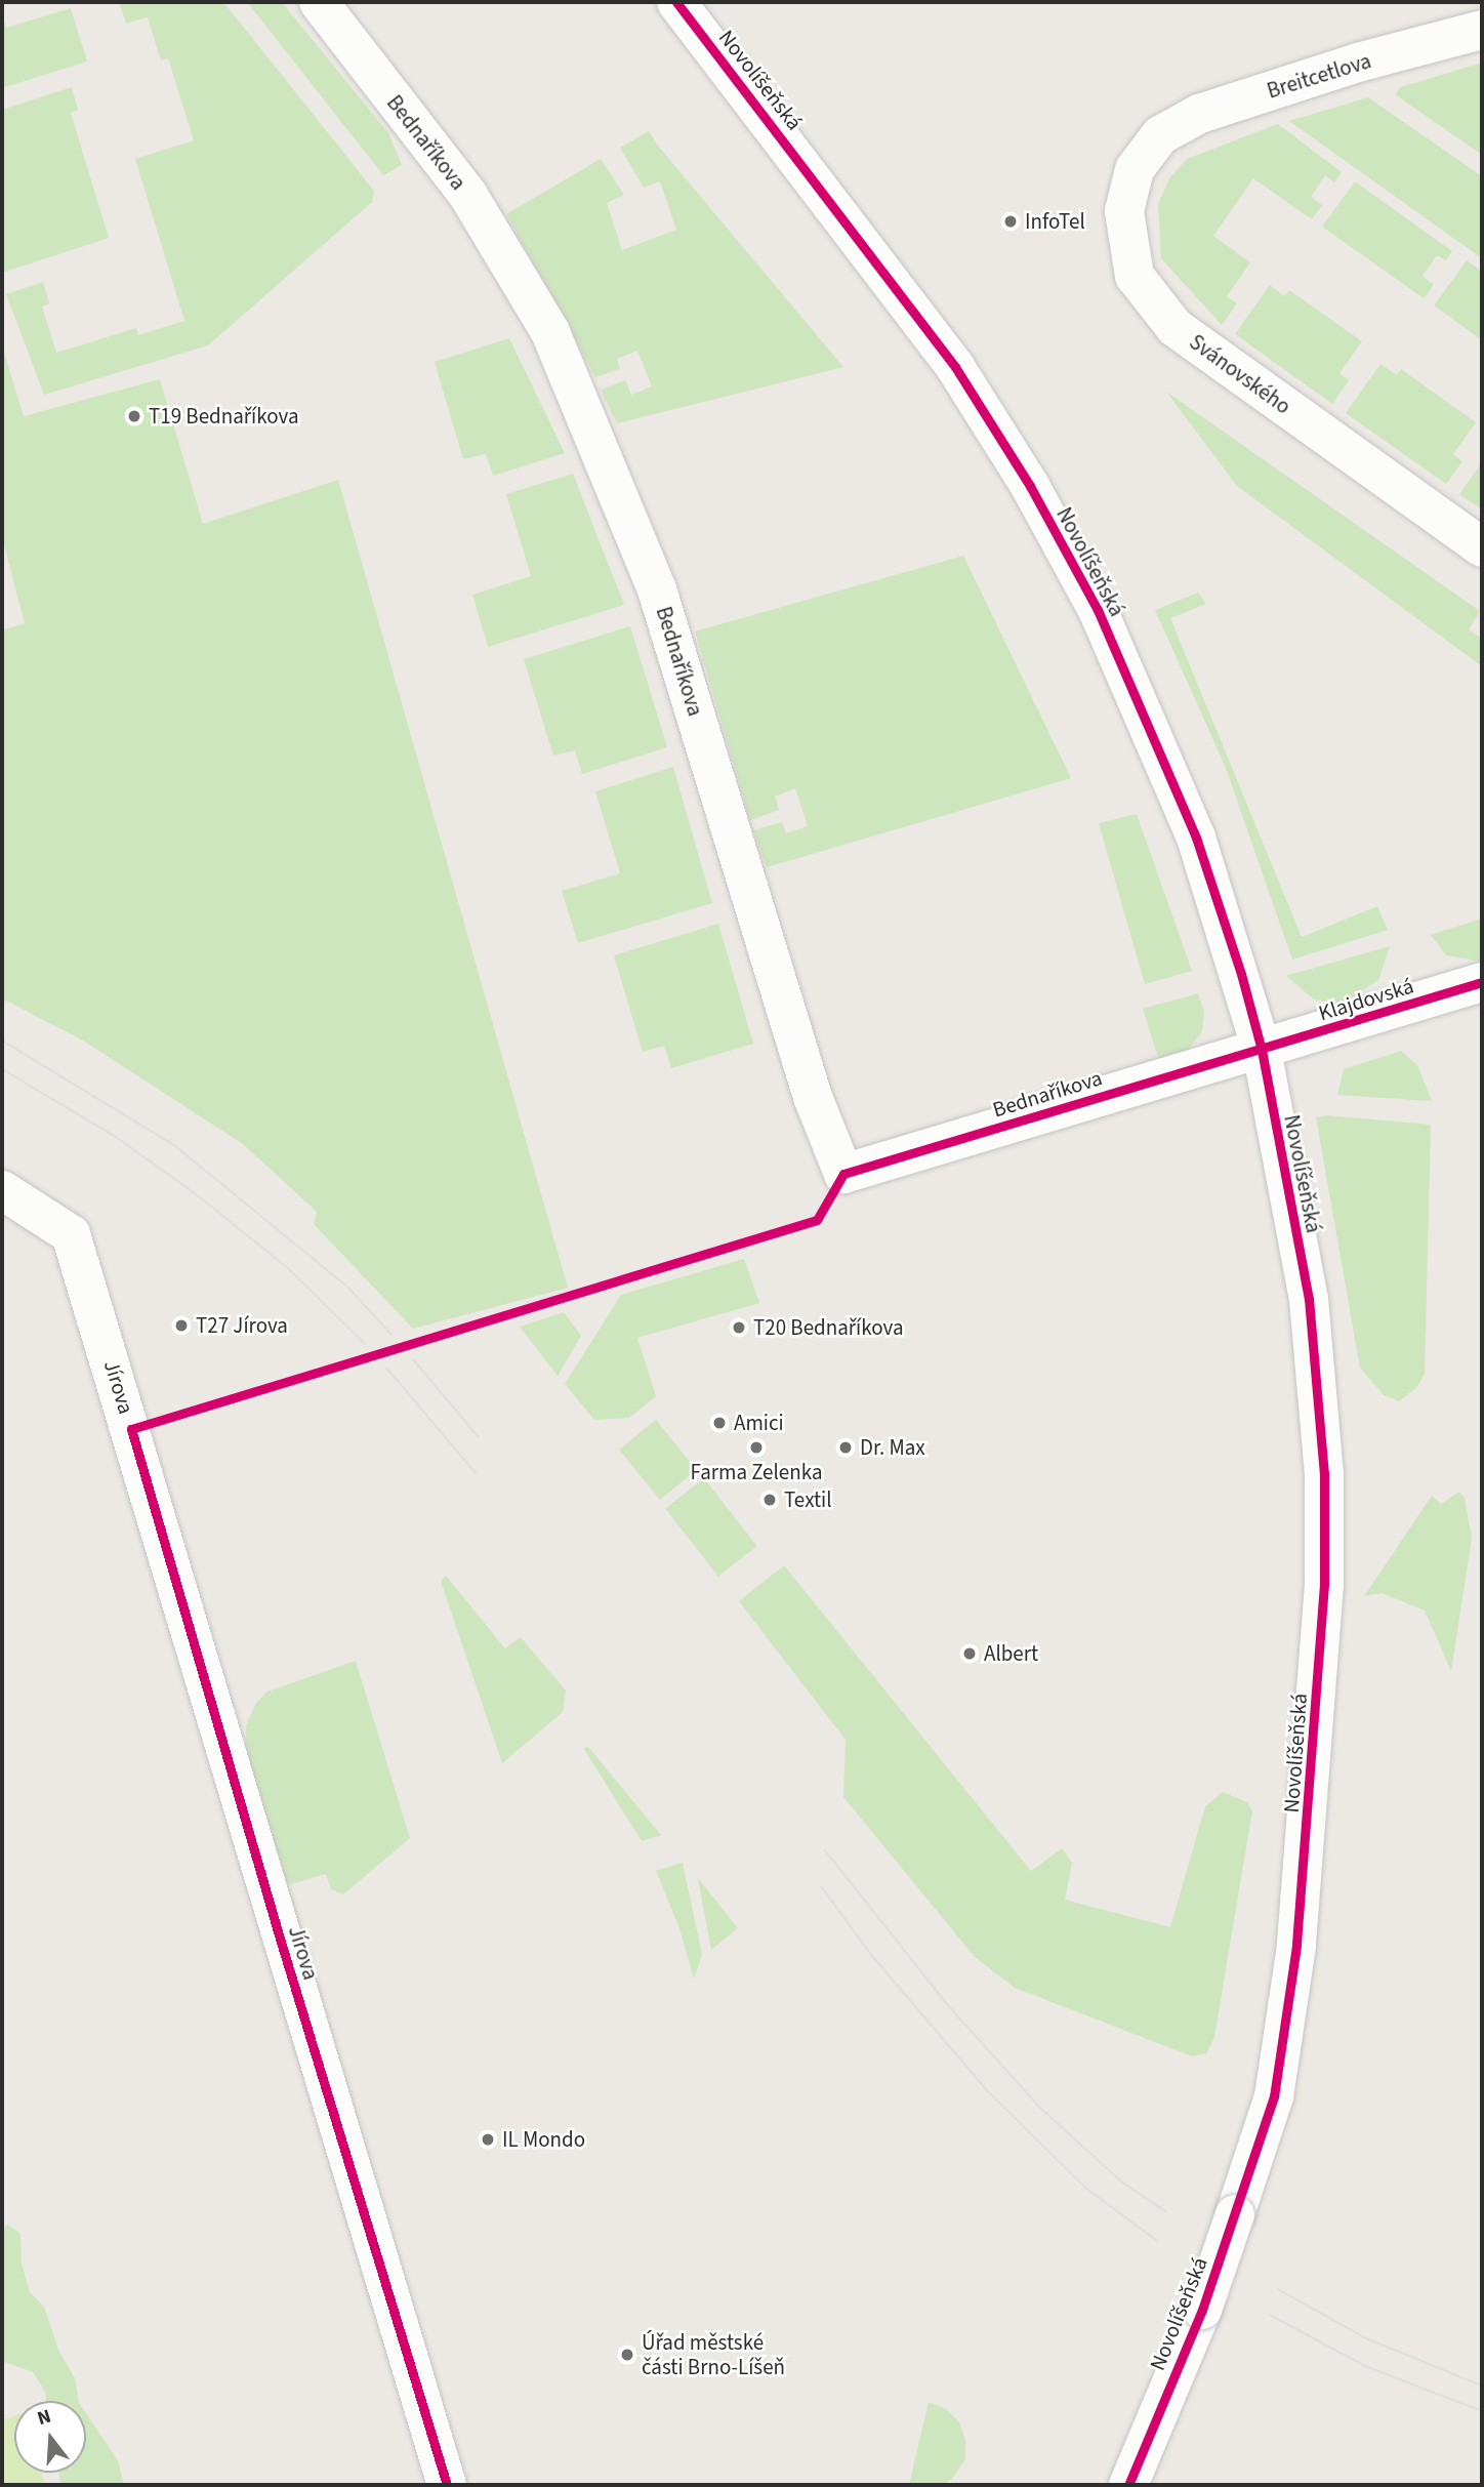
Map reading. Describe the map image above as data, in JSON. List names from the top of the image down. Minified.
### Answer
{"streets":{"street":["Breitcetlova","Novolíšeňská","Bednaříkova","Svánovského","Klajdovská","Jírova"]},"crossings":[["Breitcetlova","Svánovského"],["Novolíšeňská","Bednaříkova"],["Novolíšeňská","Klajdovská"],["Bednaříkova","Klajdovská"]],"places":["InfoTel","T19 Bednaříkova","T27 Jírova","T20 Bednaříkova","Amici","Farma Zelenka","Dr. Max","Textil","Albert","IL Mondo","Úřad městské části Brno-Líšeň"],"north":"top"}
